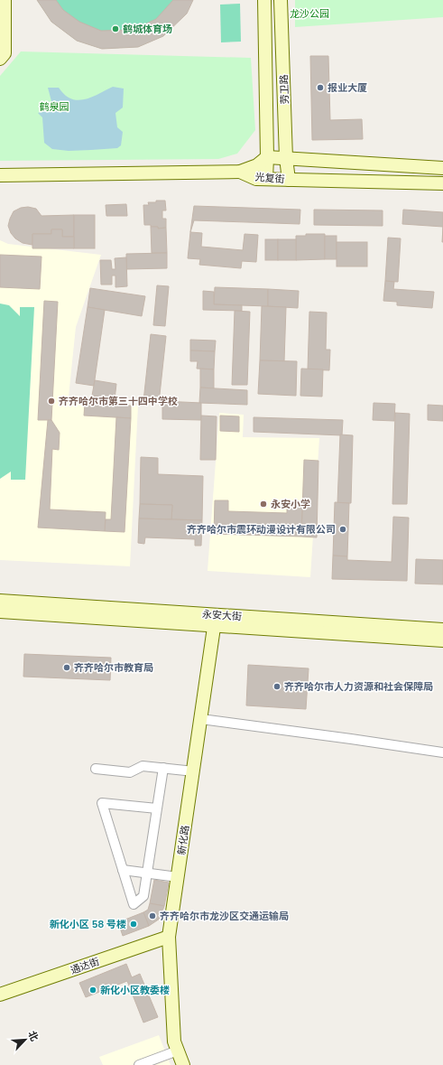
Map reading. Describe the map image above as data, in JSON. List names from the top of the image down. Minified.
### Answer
{"streets":{"main road":["劳卫路","光复街","永安大街","新化路","通达街"]},"crossings":[["劳卫路","光复街"],["永安大街","新化路"],["新化路","通达街"]],"parks":["龙沙公园","鹤泉园"],"places":["鹤城体育场","报业大厦","齐齐哈尔市第三十四中学校","永安小学","齐齐哈尔市震环动漫设计有限公司","齐齐哈尔市教育局","齐齐哈尔市人力资源和社会保障局","齐齐哈尔市龙沙区交通运输局","新化小区 58 号楼","新化小区教委楼"],"north":"top right"}
